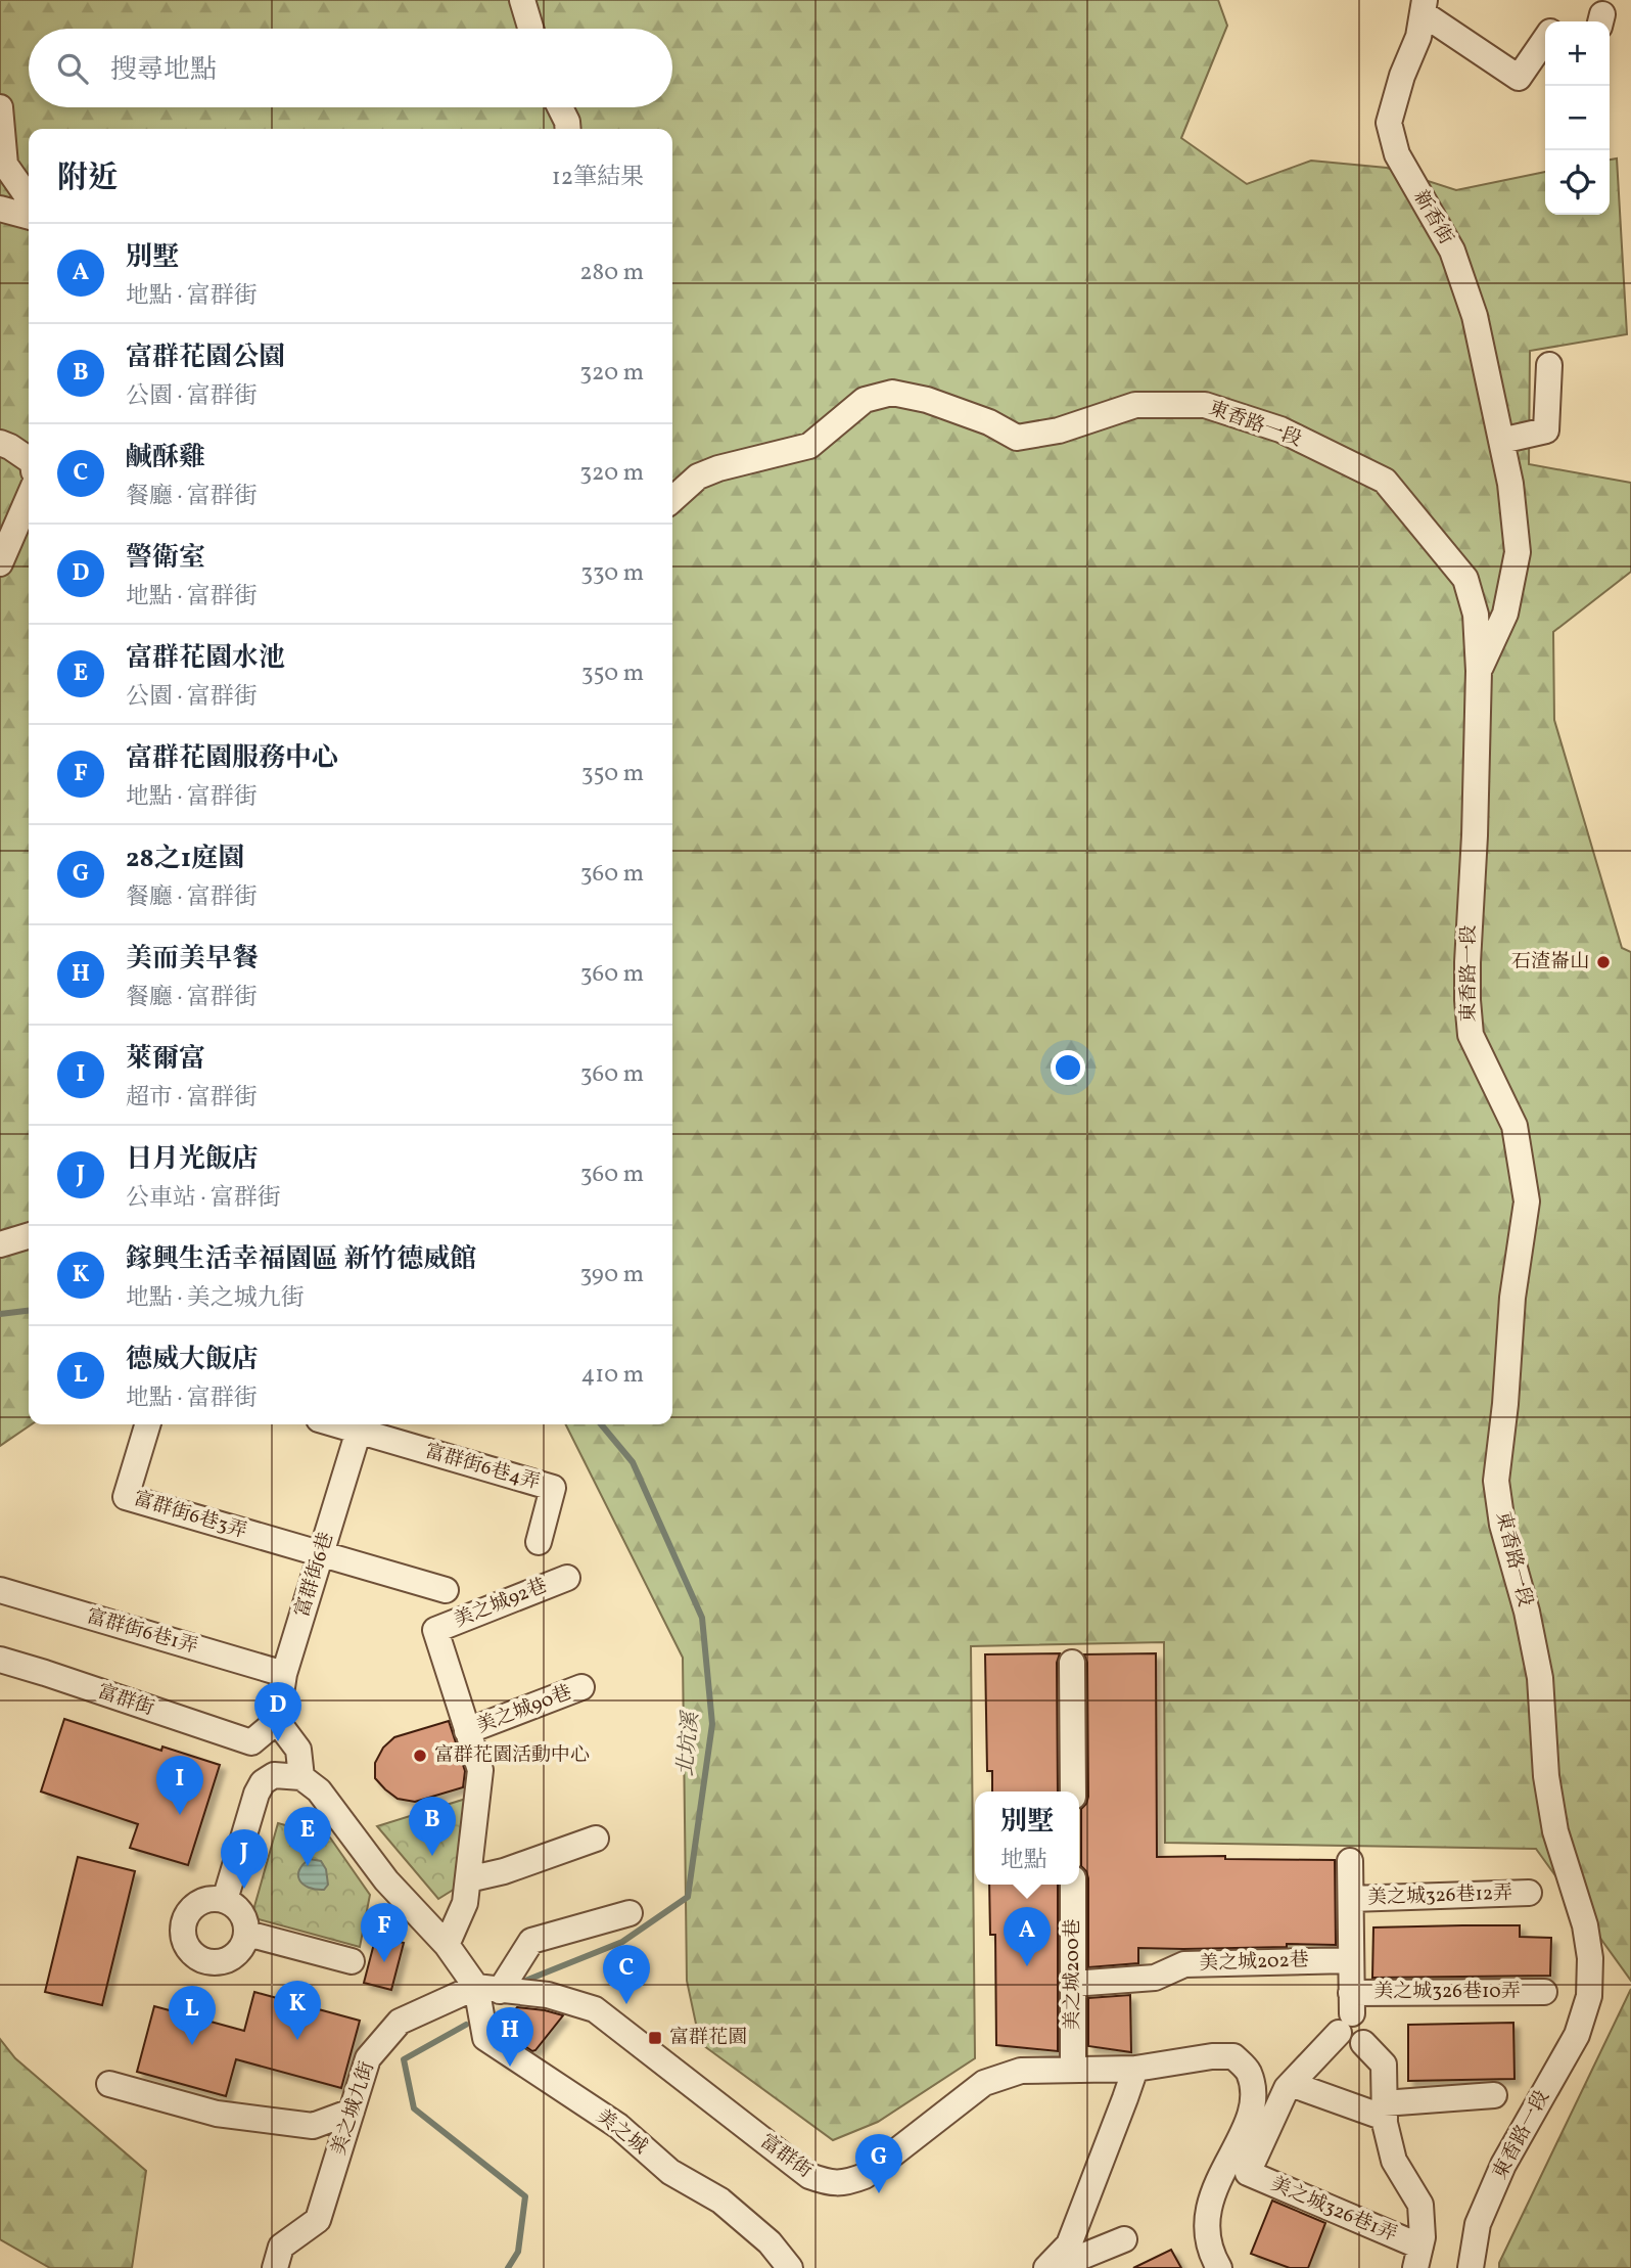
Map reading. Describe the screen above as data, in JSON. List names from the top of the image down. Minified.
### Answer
{"streets":{"street":["新香街","東香路一段","富群街6巷4弄","富群街6巷3弄","富群街6巷","美之城92巷","富群街6巷1弄","富群街","美之城90巷","美之城326巷12弄","美之城202巷","美之城200巷","美之城326巷10弄","美之城九街","美之城","美之城326巷1弄"]},"crossings":[["新香街","東香路一段"],["富群街6巷4弄","富群街6巷"],["富群街6巷3弄","富群街6巷"],["富群街6巷","富群街6巷1弄"],["美之城92巷","美之城90巷"],["富群街","美之城200巷"],["富群街","美之城九街"],["富群街","美之城"],["美之城202巷","美之城200巷"],["美之城九街","美之城"]],"water":["北坑溪"],"places":{"other":["石渣崙山","富群花園活動中心"],"transit":["富群花園"]},"page":{"map_buttons":["+","−"],"search":"搜尋地點","heading":["附近","12筆結果"],"list":[{"mark":"A","name":"別墅","note":"地點 · 富群街","value":"280 m"},{"mark":"B","name":"富群花園公園","note":"公園 · 富群街","value":"320 m"},{"mark":"C","name":"鹹酥雞","note":"餐廳 · 富群街","value":"320 m"},{"mark":"D","name":"警衛室","note":"地點 · 富群街","value":"330 m"},{"mark":"E","name":"富群花園水池","note":"公園 · 富群街","value":"350 m"},{"mark":"F","name":"富群花園服務中心","note":"地點 · 富群街","value":"350 m"},{"mark":"G","name":"28之1庭園","note":"餐廳 · 富群街","value":"360 m"},{"mark":"H","name":"美而美早餐","note":"餐廳 · 富群街","value":"360 m"},{"mark":"I","name":"萊爾富","note":"超市 · 富群街","value":"360 m"},{"mark":"J","name":"日月光飯店","note":"公車站 · 富群街","value":"360 m"},{"mark":"K","name":"鎵興生活幸福園區 新竹德威館","note":"地點 · 美之城九街","value":"390 m"},{"mark":"L","name":"德威大飯店","note":"地點 · 富群街","value":"410 m"}],"pins":["D","I","B","E","J","F","A","C","K","L","H","G"],"popup":["別墅","地點"]}}
